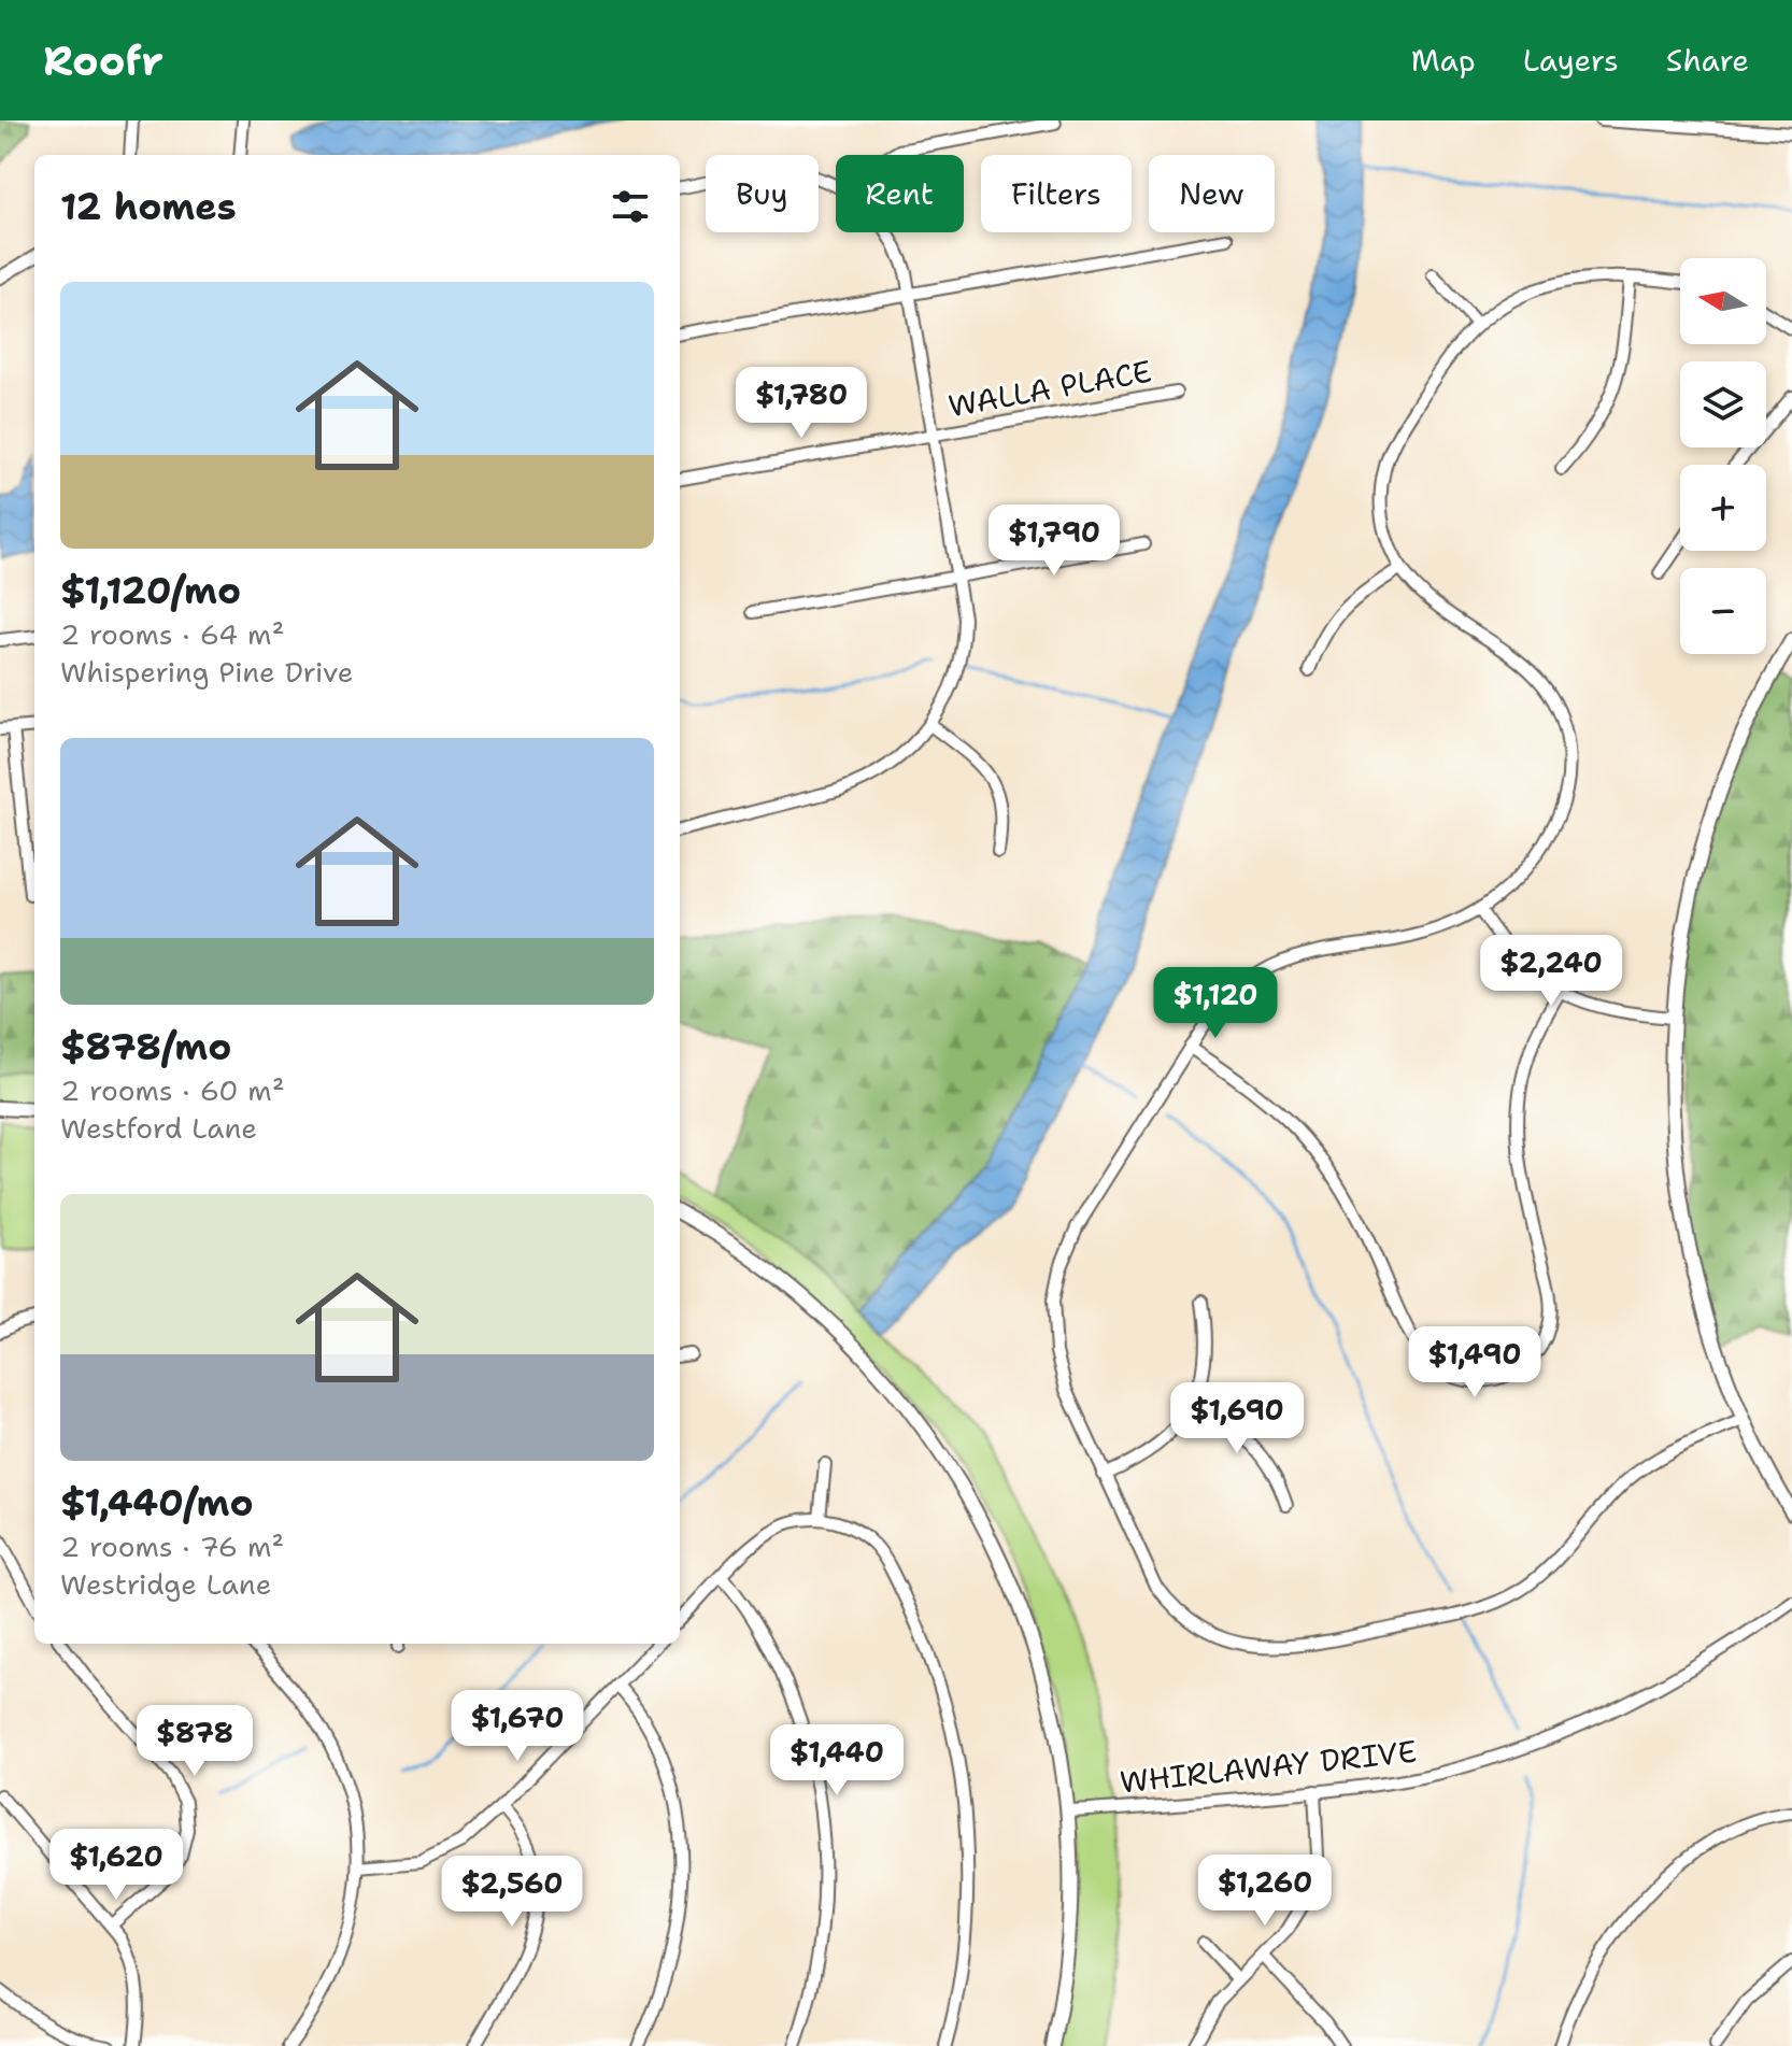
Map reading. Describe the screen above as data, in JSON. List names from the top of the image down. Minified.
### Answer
{"streets":{"street":["WALLA PLACE","WHIRLAWAY DRIVE"]},"north":"left","page":{"header":"Roofr","nav":["Map","Layers","Share"],"chip":["Buy","Rent","Filters","New"],"heading":"12 homes","map_buttons":["+","−"],"list":[{"name":"$1,120/mo","note":"2 rooms · 64 m² · Whispering Pine Drive"},{"name":"$878/mo","note":"2 rooms · 60 m² · Westford Lane"},{"name":"$1,440/mo","note":"2 rooms · 76 m² · Westridge Lane"}],"price":["$1,780","$1,790","$2,240","$1,120","$1,490","$1,690","$1,670","$878","$1,440","$1,620","$1,260","$2,560"]}}
